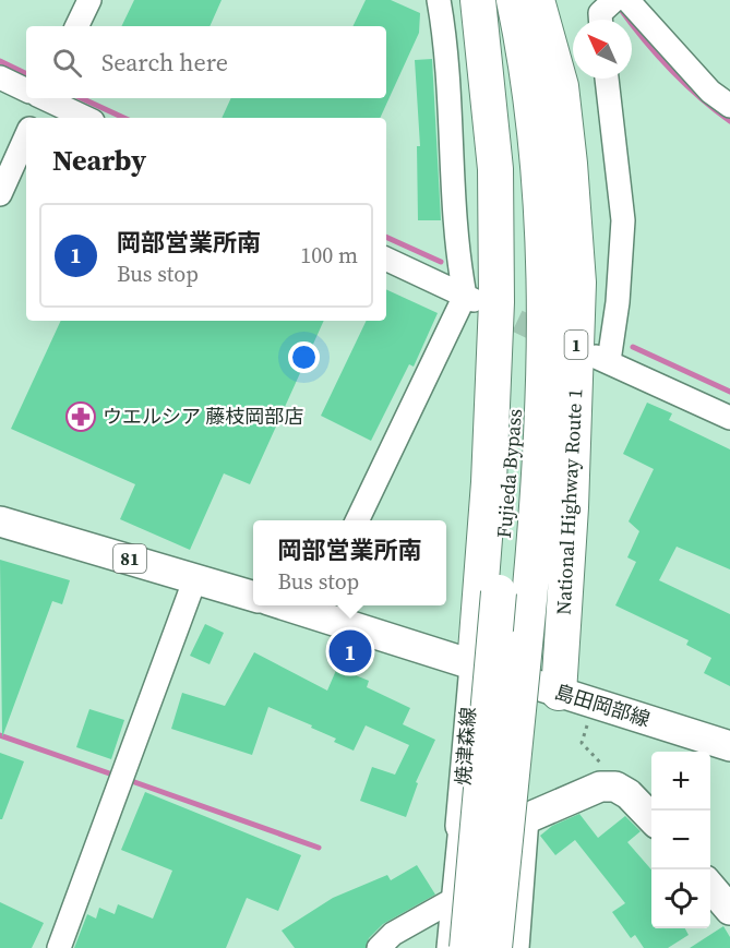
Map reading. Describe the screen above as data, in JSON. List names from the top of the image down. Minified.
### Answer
{"streets":{"highway":["1","Fujieda Bypass","National Highway Route 1"],"main road":["81","島田岡部線","焼津森線"]},"crossings":[["National Highway Route 1","島田岡部線"],["島田岡部線","焼津森線"]],"places":{"pharmacy":["ウエルシア 藤枝岡部店"]},"north":"top left","page":{"search":"Search here","heading":"Nearby","list":[{"mark":"1","name":"岡部営業所南","note":"Bus stop","value":"100 m"}],"popup":["岡部営業所南","Bus stop"],"pins":"1","map_buttons":["+","−"]}}
